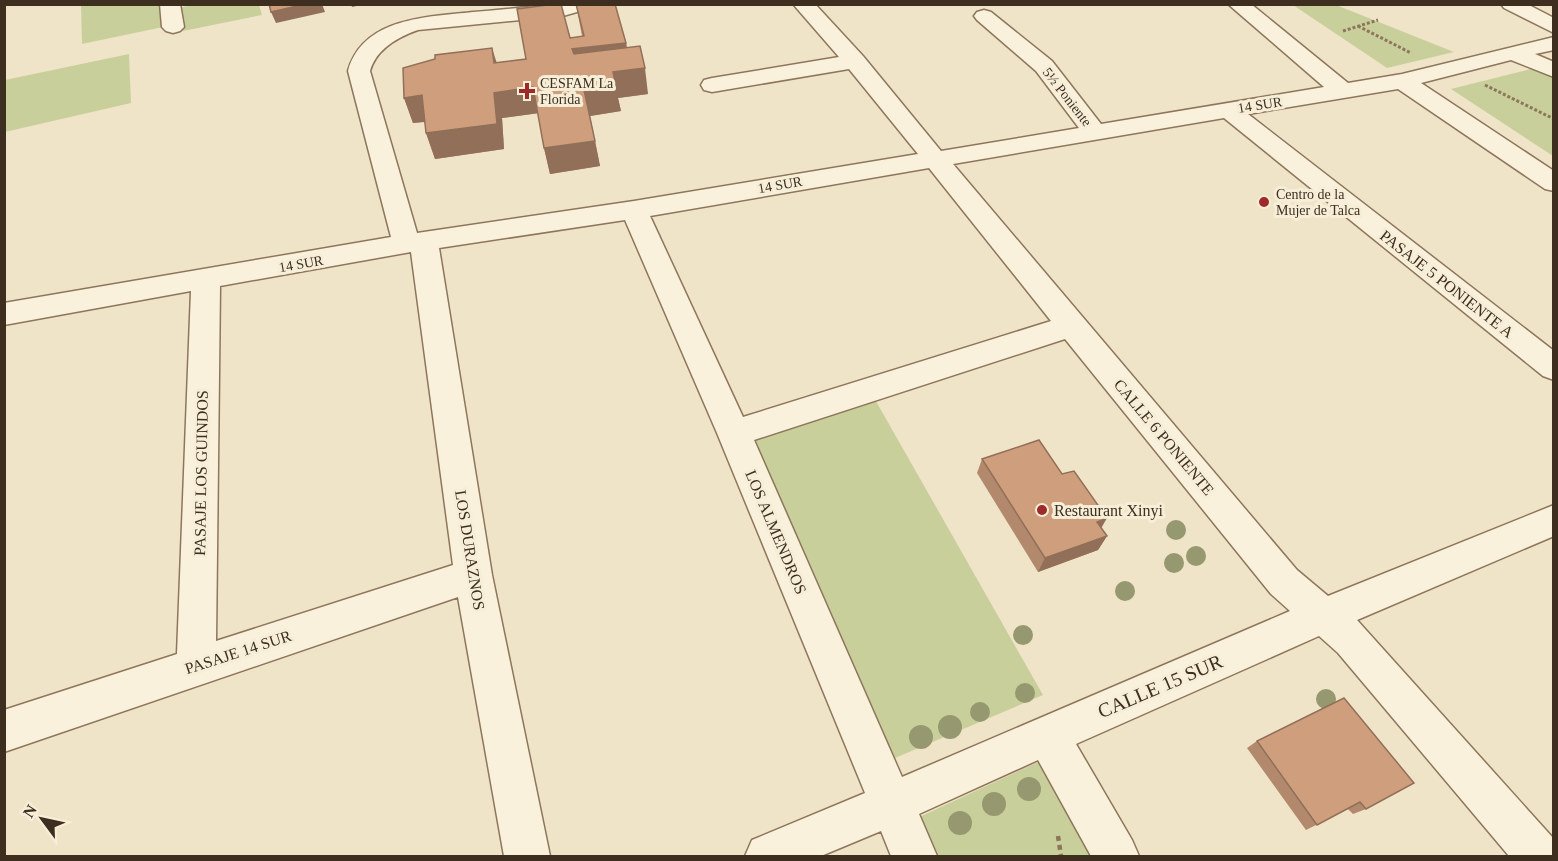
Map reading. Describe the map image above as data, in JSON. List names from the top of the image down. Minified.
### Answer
{"streets":{"street":["5½ Poniente","14 SUR","PASAJE 5 PONIENTE A","CALLE 6 PONIENTE","PASAJE LOS GUINDOS","LOS ALMENDROS","LOS DURAZNOS","PASAJE 14 SUR","CALLE 15 SUR"]},"crossings":[["5½ Poniente","14 SUR"],["14 SUR","PASAJE 5 PONIENTE A"],["14 SUR","CALLE 6 PONIENTE"],["14 SUR","PASAJE LOS GUINDOS"],["14 SUR","LOS ALMENDROS"],["14 SUR","LOS DURAZNOS"],["CALLE 6 PONIENTE","CALLE 15 SUR"],["PASAJE LOS GUINDOS","PASAJE 14 SUR"],["LOS ALMENDROS","CALLE 15 SUR"],["LOS DURAZNOS","PASAJE 14 SUR"]],"places":{"health":["CESFAM La Florida"],"other":["Centro de la Mujer de Talca","Restaurant Xinyi"]},"north":"top left"}
